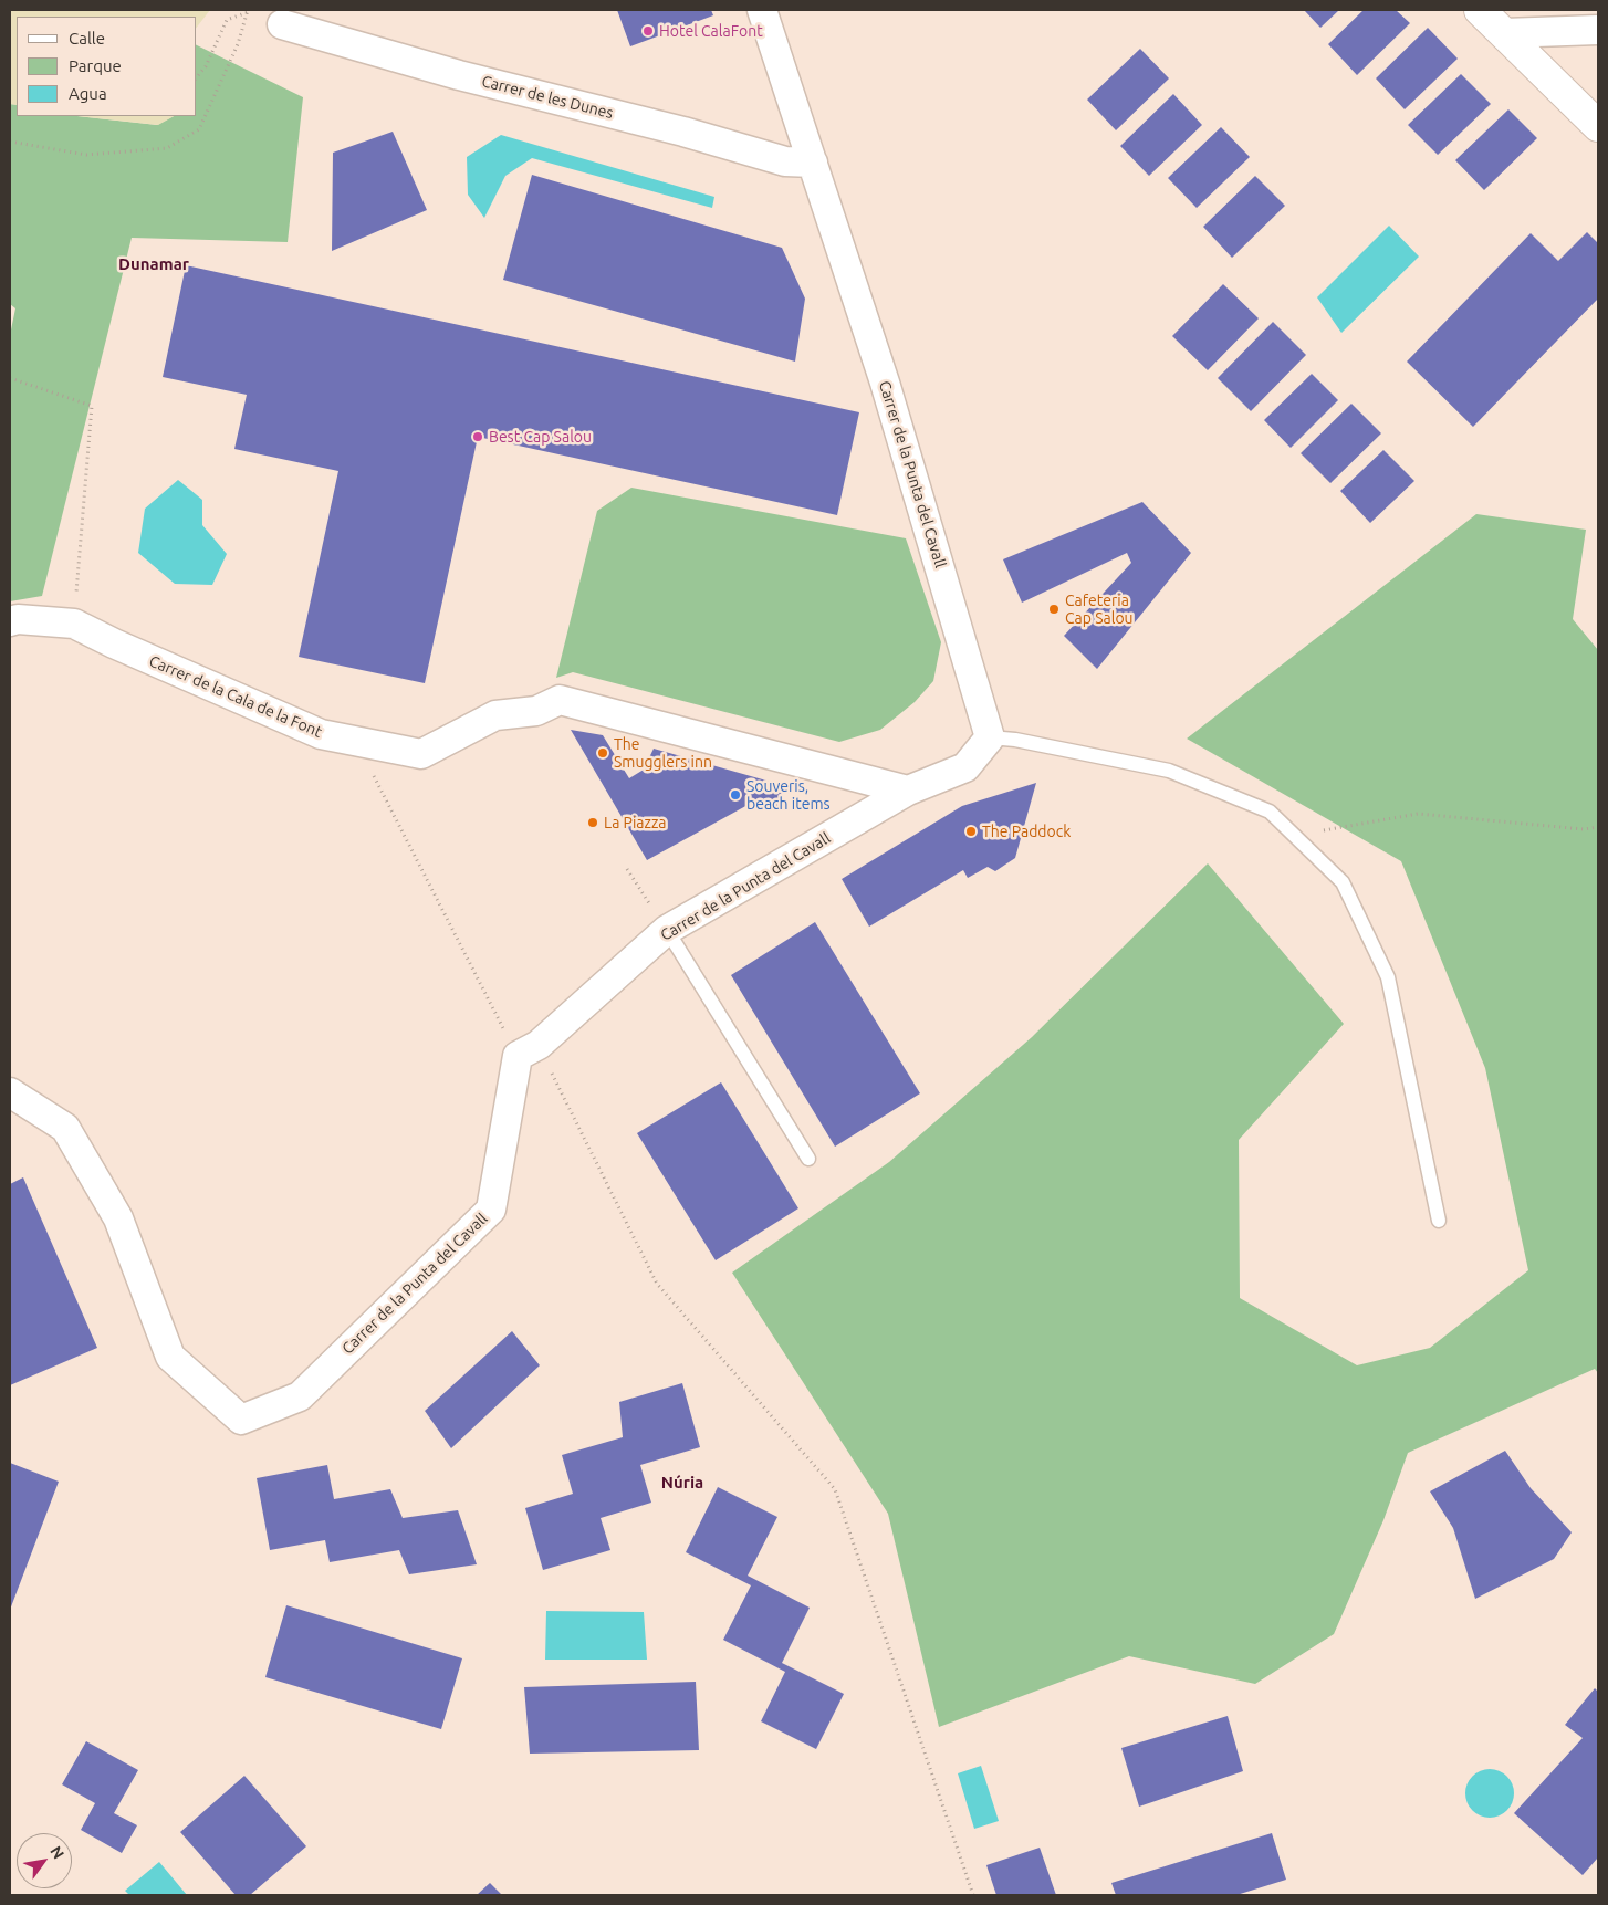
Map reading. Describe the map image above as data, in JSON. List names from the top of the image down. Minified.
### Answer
{"streets":{"street":["Carrer de les Dunes","Carrer de la Punta del Cavall","Carrer de la Cala de la Font"]},"crossings":[["Carrer de les Dunes","Carrer de la Punta del Cavall"],["Carrer de la Punta del Cavall","Carrer de la Cala de la Font"]],"districts":["Dunamar","Núria"],"places":["Hotel CalaFont","Best Cap Salou","Cafeteria Cap Salou","The Smugglers inn","Souveris, beach items","La Piazza","The Paddock"],"legend":["Calle","Parque","Agua"],"north":"top right"}
